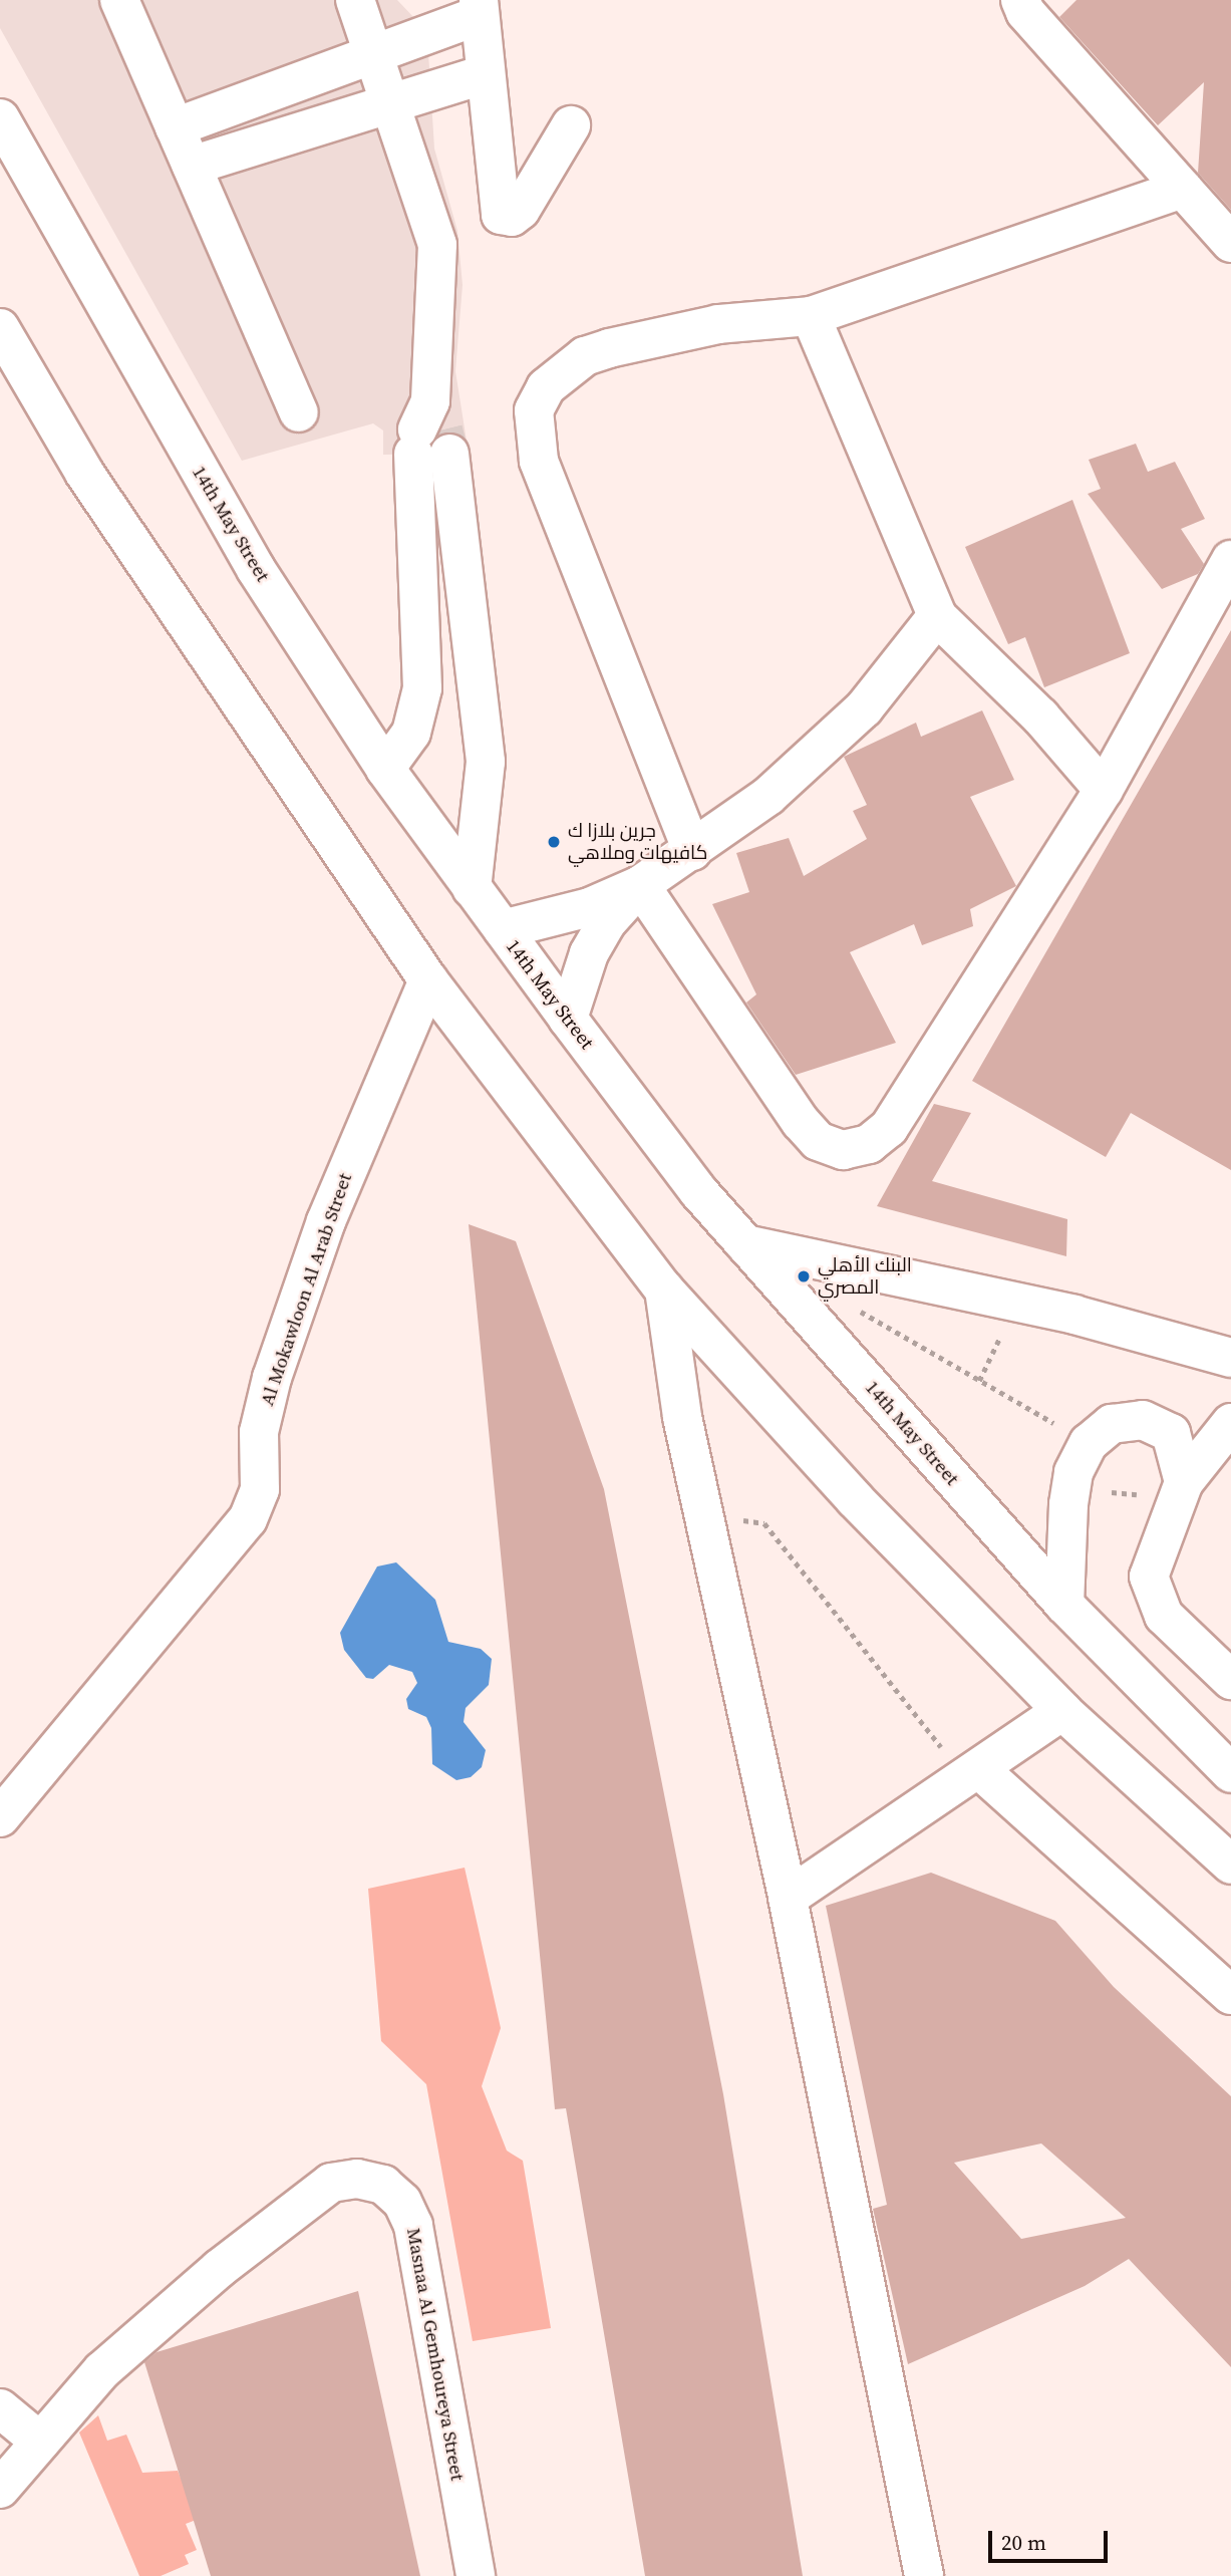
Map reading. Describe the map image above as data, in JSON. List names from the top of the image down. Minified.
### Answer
{"streets":{"street":["14th May Street","Al Mokawloon Al Arab Street","Masnaa Al Gemhoureya Street"]},"places":["جرين بلازا ك كافيهات وملاهي","البنك الأهلي المصري"],"scale_bar":"20 m"}
